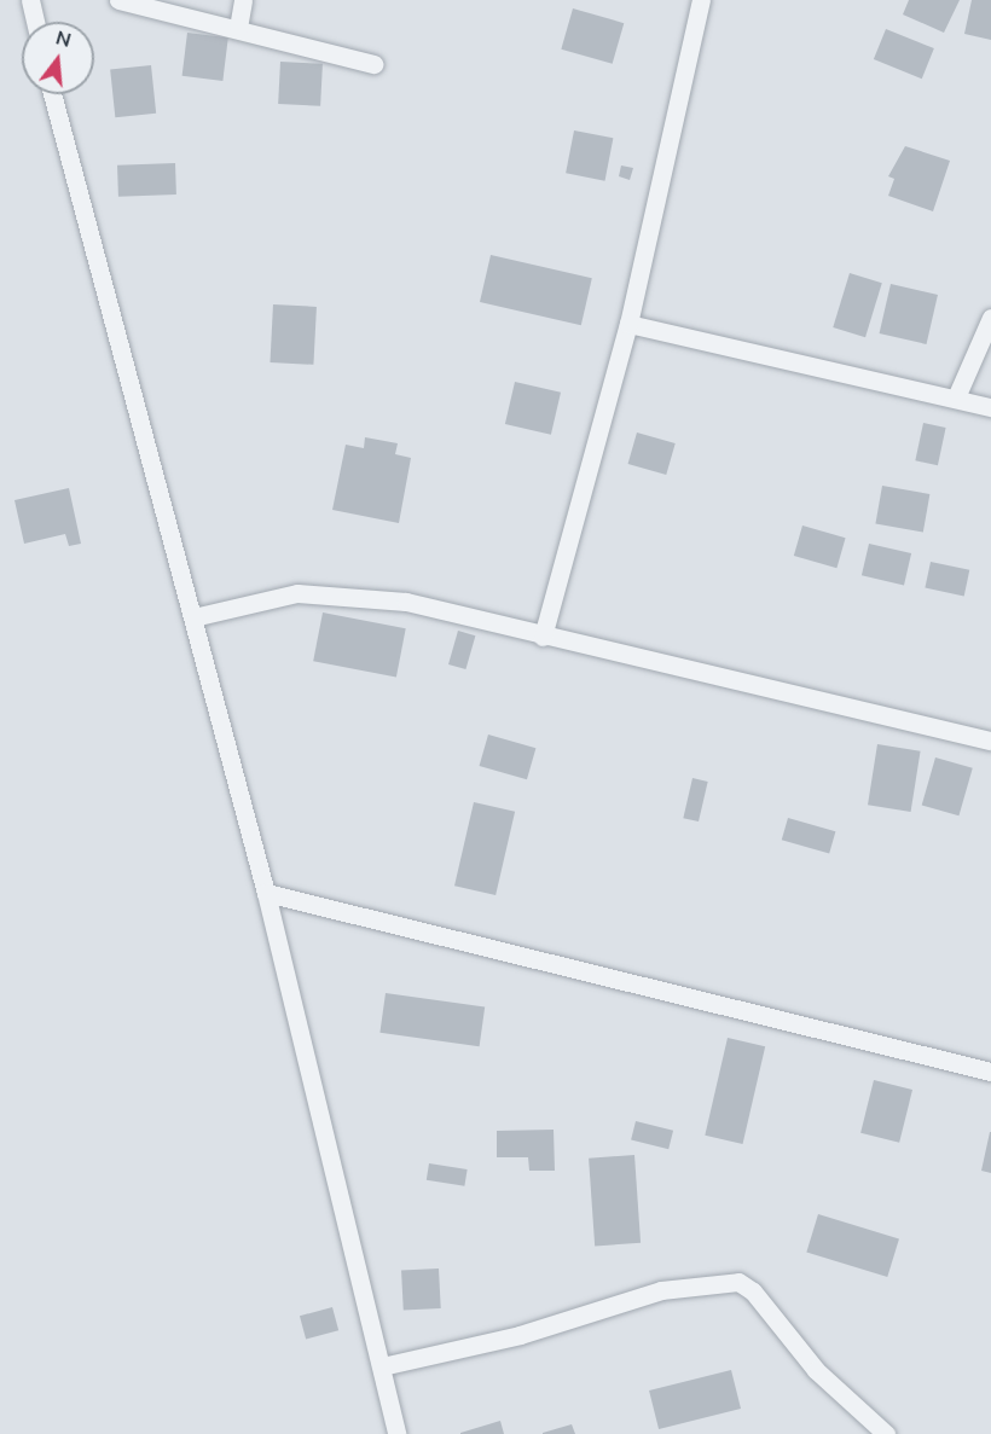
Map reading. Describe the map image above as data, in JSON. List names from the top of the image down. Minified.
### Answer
{"north":"top"}
